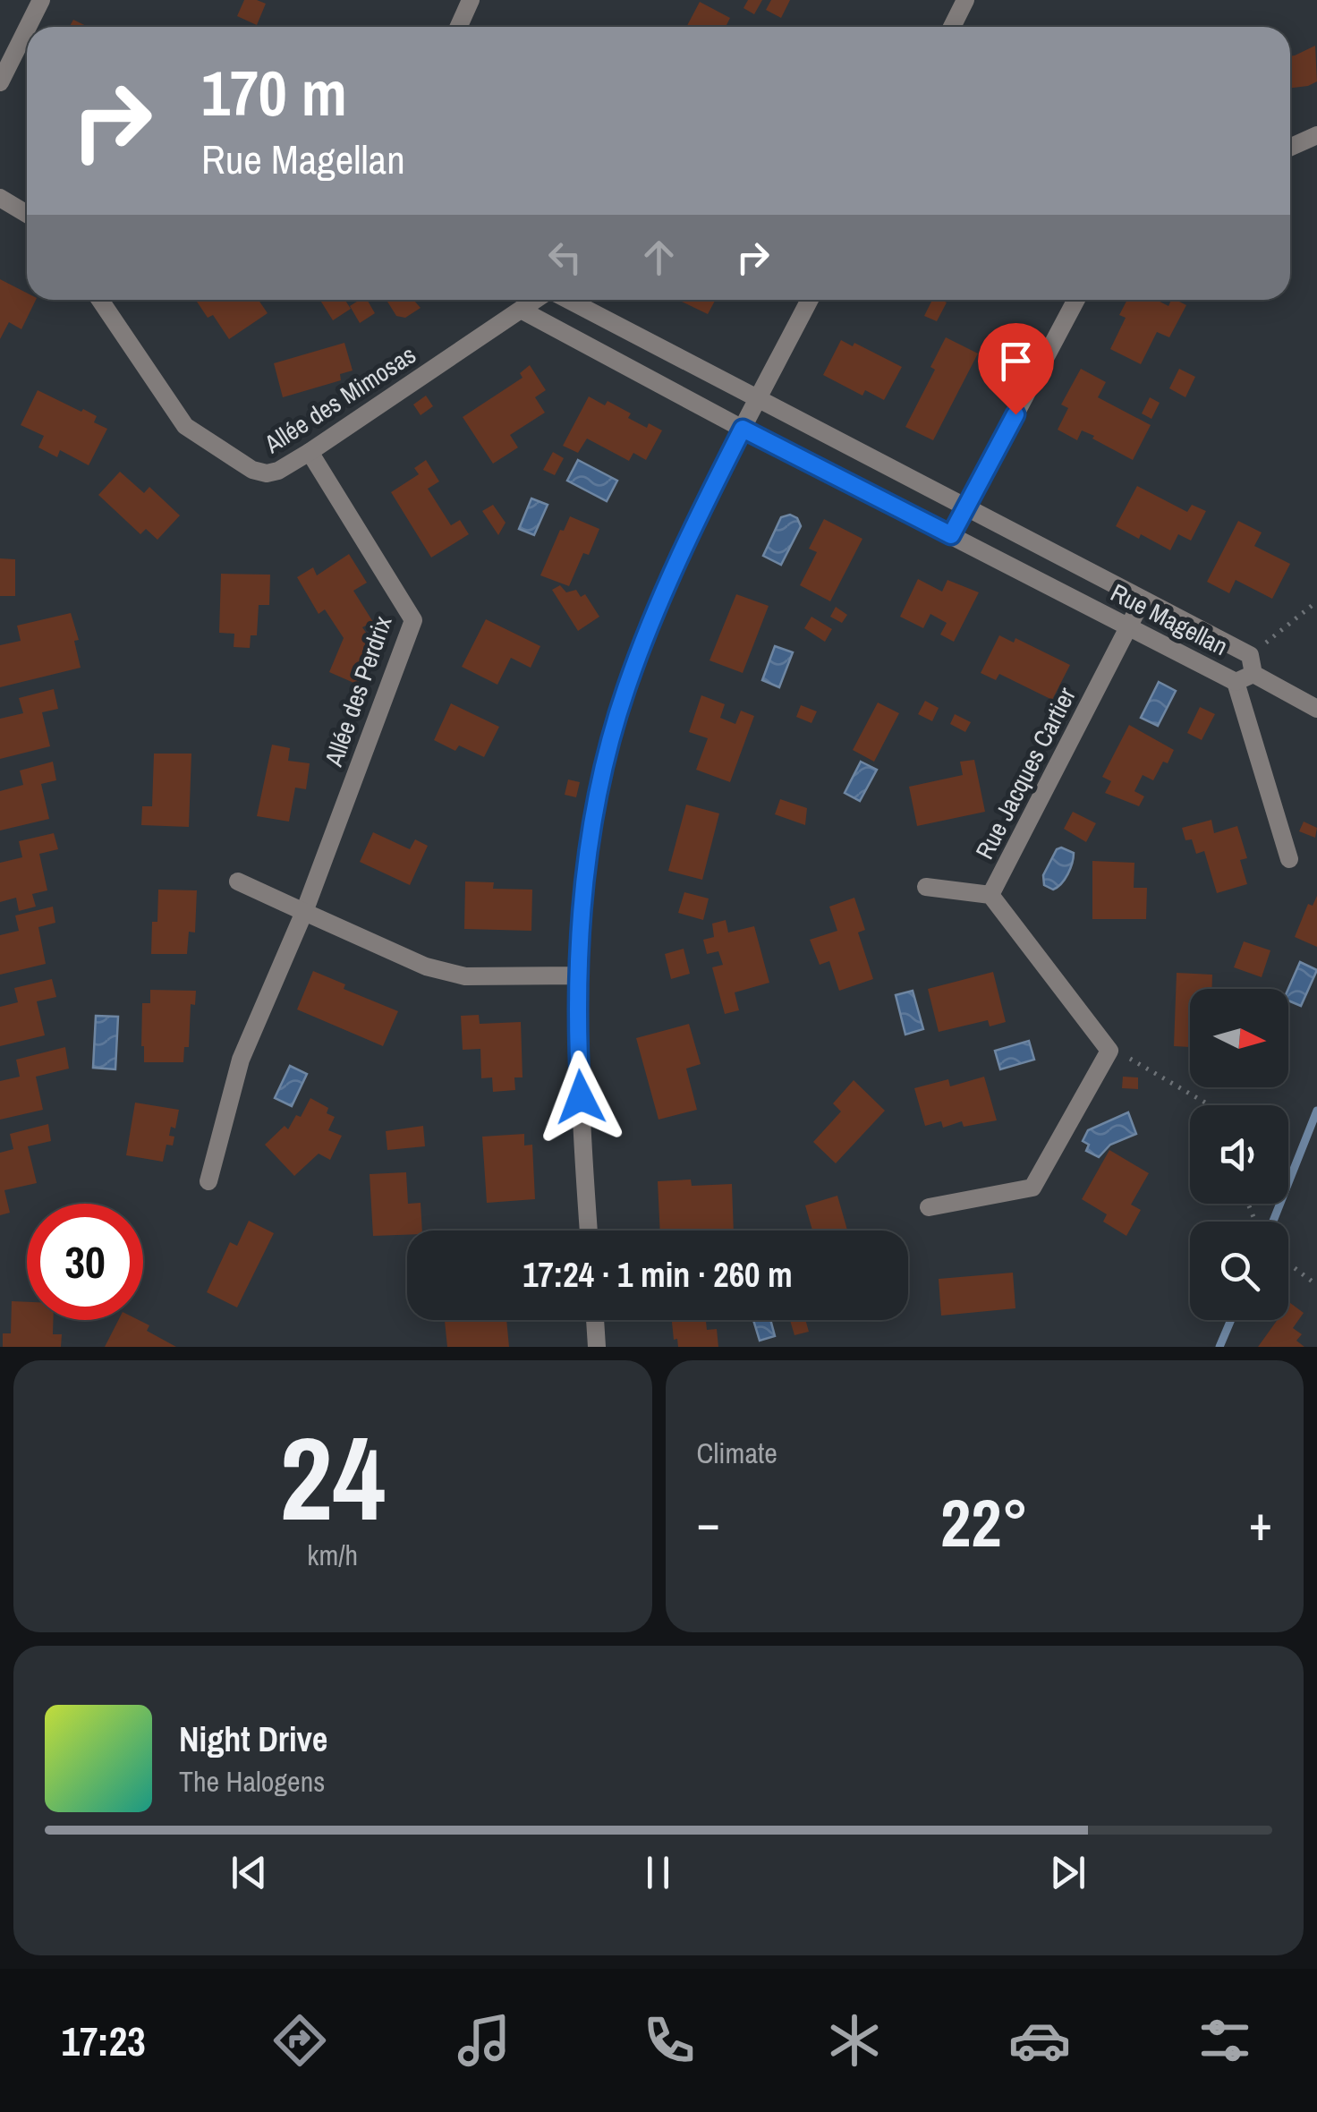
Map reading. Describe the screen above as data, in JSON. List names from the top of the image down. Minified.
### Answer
{"streets":{"street":["Allée des Mimosas","Rue Magellan","Allée des Perdrix","Rue Jacques Cartier"]},"crossings":[["Allée des Mimosas","Rue Magellan"],["Allée des Mimosas","Allée des Perdrix"],["Rue Magellan","Rue Jacques Cartier"]],"north":"right","page":{"turn":["170 m","Rue Magellan"],"limit":"30","trip":"17:24 · 1 min · 260 m","tile":[["24","km/h"],"Climate"],"heat":["−","22°","+"],"song":["Night Drive","The Halogens"],"tabs":"17:23"}}
